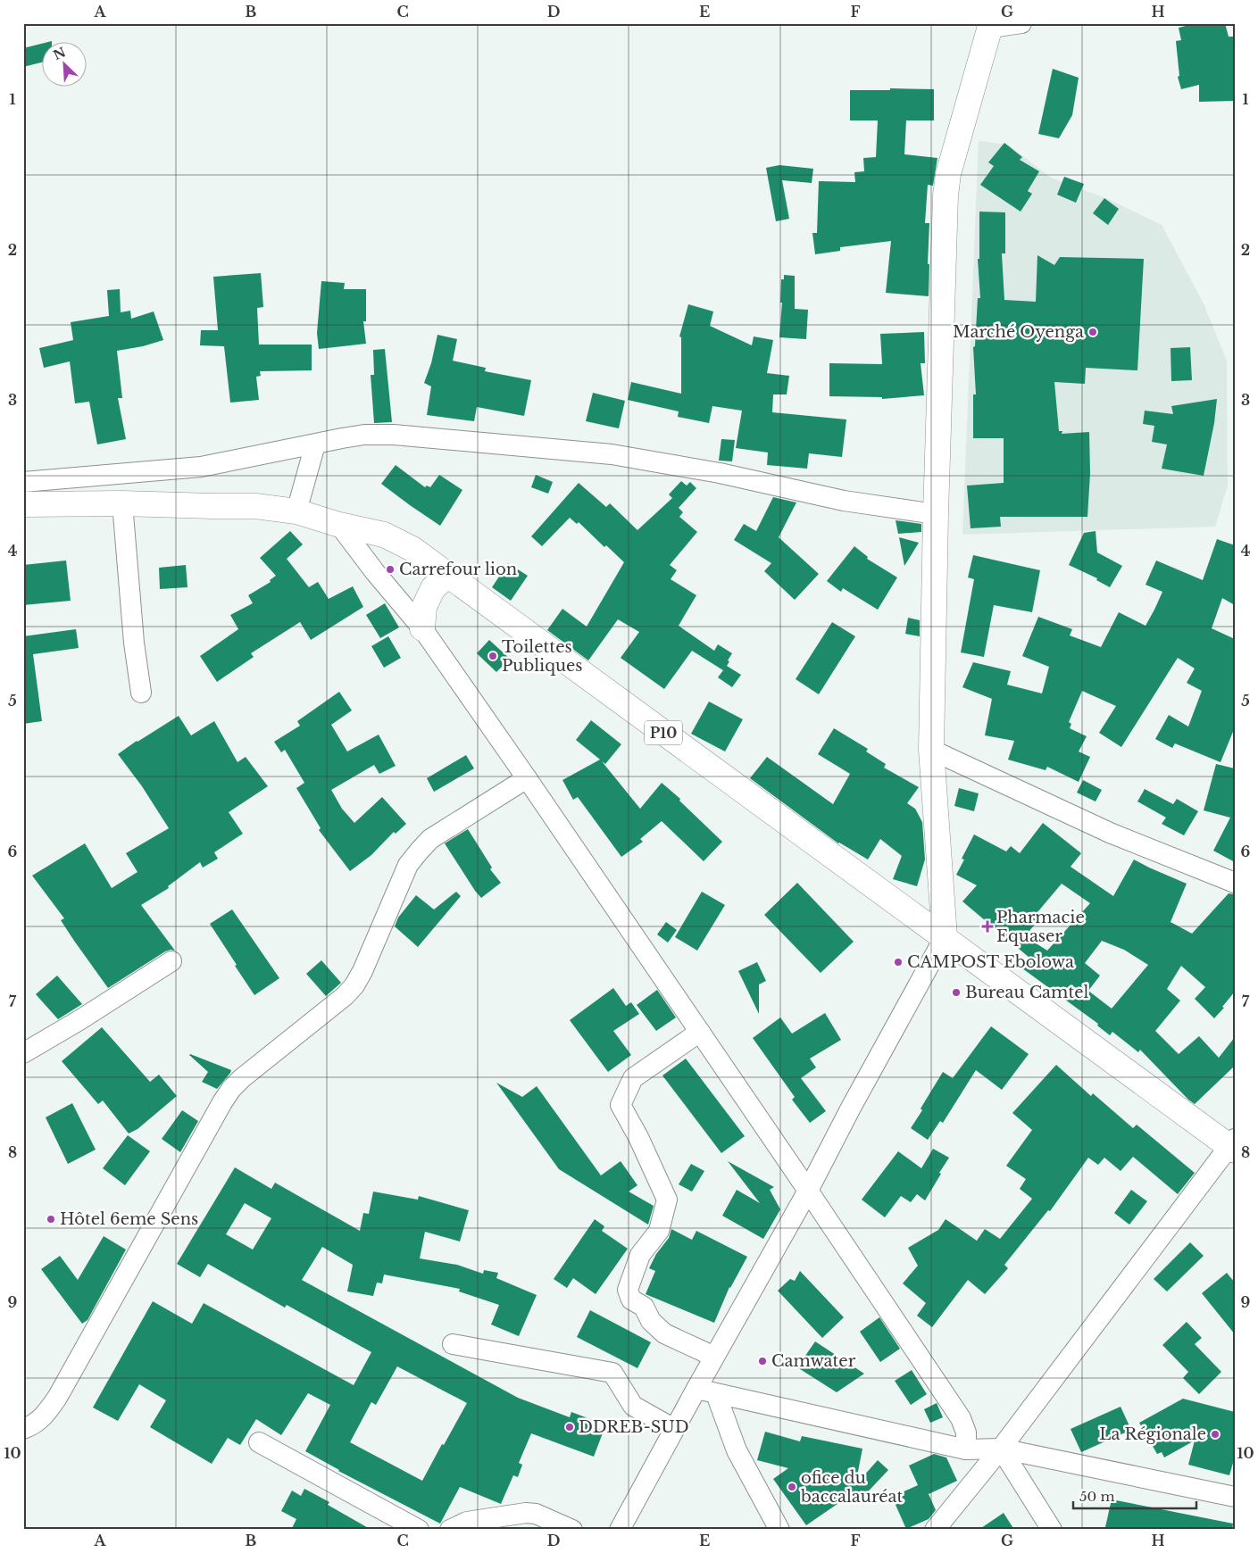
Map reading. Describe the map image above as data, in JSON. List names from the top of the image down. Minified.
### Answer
{"streets":{"main road":["P10"]},"places":{"other":["Marché Oyenga","Carrefour lion","Toilettes Publiques","CAMPOST Ebolowa","Bureau Camtel","Hôtel 6eme Sens","Camwater","DDREB-SUD","La Régionale","ofice du baccalauréat"],"health":["Pharmacie Equaser"]},"scale_bar":"50 m","north":"top left","grid":{"columns":["A","B","C","D","E","F","G","H"],"rows":["1","2","3","4","5","6","7","8","9","10"]}}
